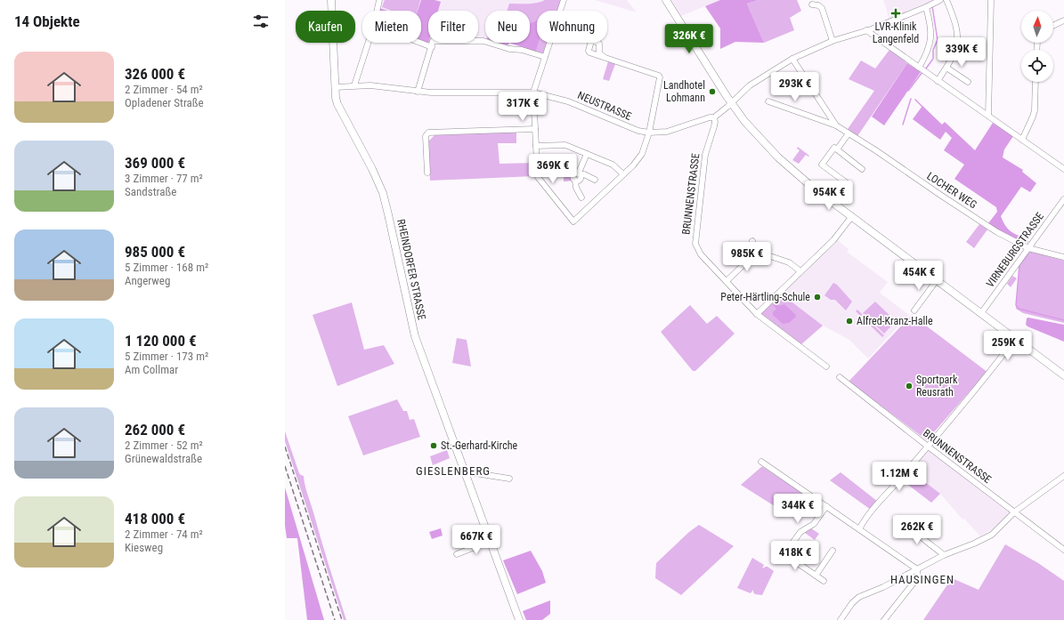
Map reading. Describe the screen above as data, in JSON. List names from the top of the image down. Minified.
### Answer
{"streets":{"main road":["RHEINDORFER STRASSE"],"street":["NEUSTRASSE","LOCHER WEG","BRUNNENSTRASSE","VIRNEBURGSTRASSE"]},"crossings":[["NEUSTRASSE","LOCHER WEG"],["NEUSTRASSE","BRUNNENSTRASSE"],["NEUSTRASSE","RHEINDORFER STRASSE"],["LOCHER WEG","VIRNEBURGSTRASSE"]],"districts":["GIESLENBERG","HAUSINGEN"],"places":{"health":["LVR-Klinik Langenfeld"],"other":["Landhotel Lohmann","Peter-Härtling-Schule","Alfred-Kranz-Halle","Sportpark Reusrath","St.-Gerhard-Kirche"]},"north":"top","page":{"heading":"14 Objekte","chip":["Kaufen","Mieten","Filter","Neu","Wohnung"],"price":["326K €","339K €","293K €","317K €","369K €","954K €","985K €","454K €","259K €","1.12M €","344K €","262K €","667K €","418K €"],"list":[{"name":"326 000 €","note":"2 Zimmer · 54 m² · Opladener Straße"},{"name":"369 000 €","note":"3 Zimmer · 77 m² · Sandstraße"},{"name":"985 000 €","note":"5 Zimmer · 168 m² · Angerweg"},{"name":"1 120 000 €","note":"5 Zimmer · 173 m² · Am Collmar"},{"name":"262 000 €","note":"2 Zimmer · 52 m² · Grünewaldstraße"},{"name":"418 000 €","note":"2 Zimmer · 74 m² · Kiesweg"}]}}
